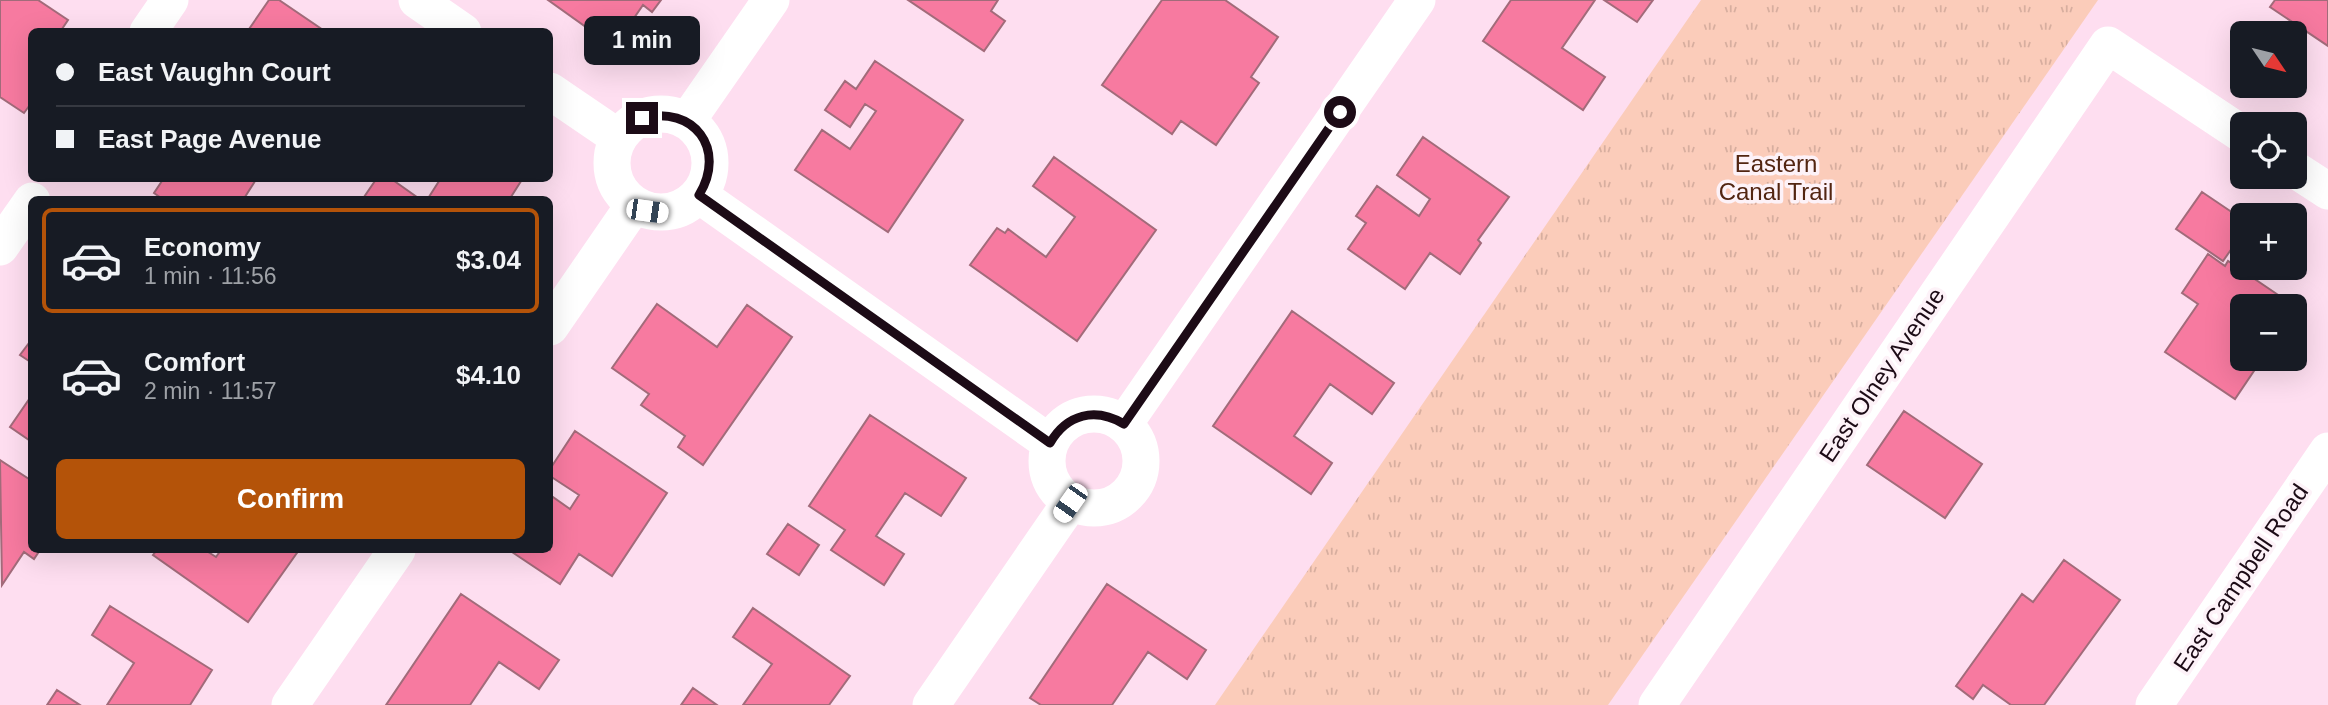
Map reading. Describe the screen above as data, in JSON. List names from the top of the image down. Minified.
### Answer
{"streets":{"street":["East Olney Avenue","East Campbell Road"]},"parks":["Eastern Canal Trail"],"north":"bottom right","page":{"bubble":"1 min","map_buttons":["+","−"],"banner":["East Vaughn Court","East Page Avenue"],"list":[{"name":"Economy","note":"1 min · 11:56","value":"$3.04"},{"name":"Comfort","note":"2 min · 11:57","value":"$4.10"}],"buttons":"Confirm"}}
